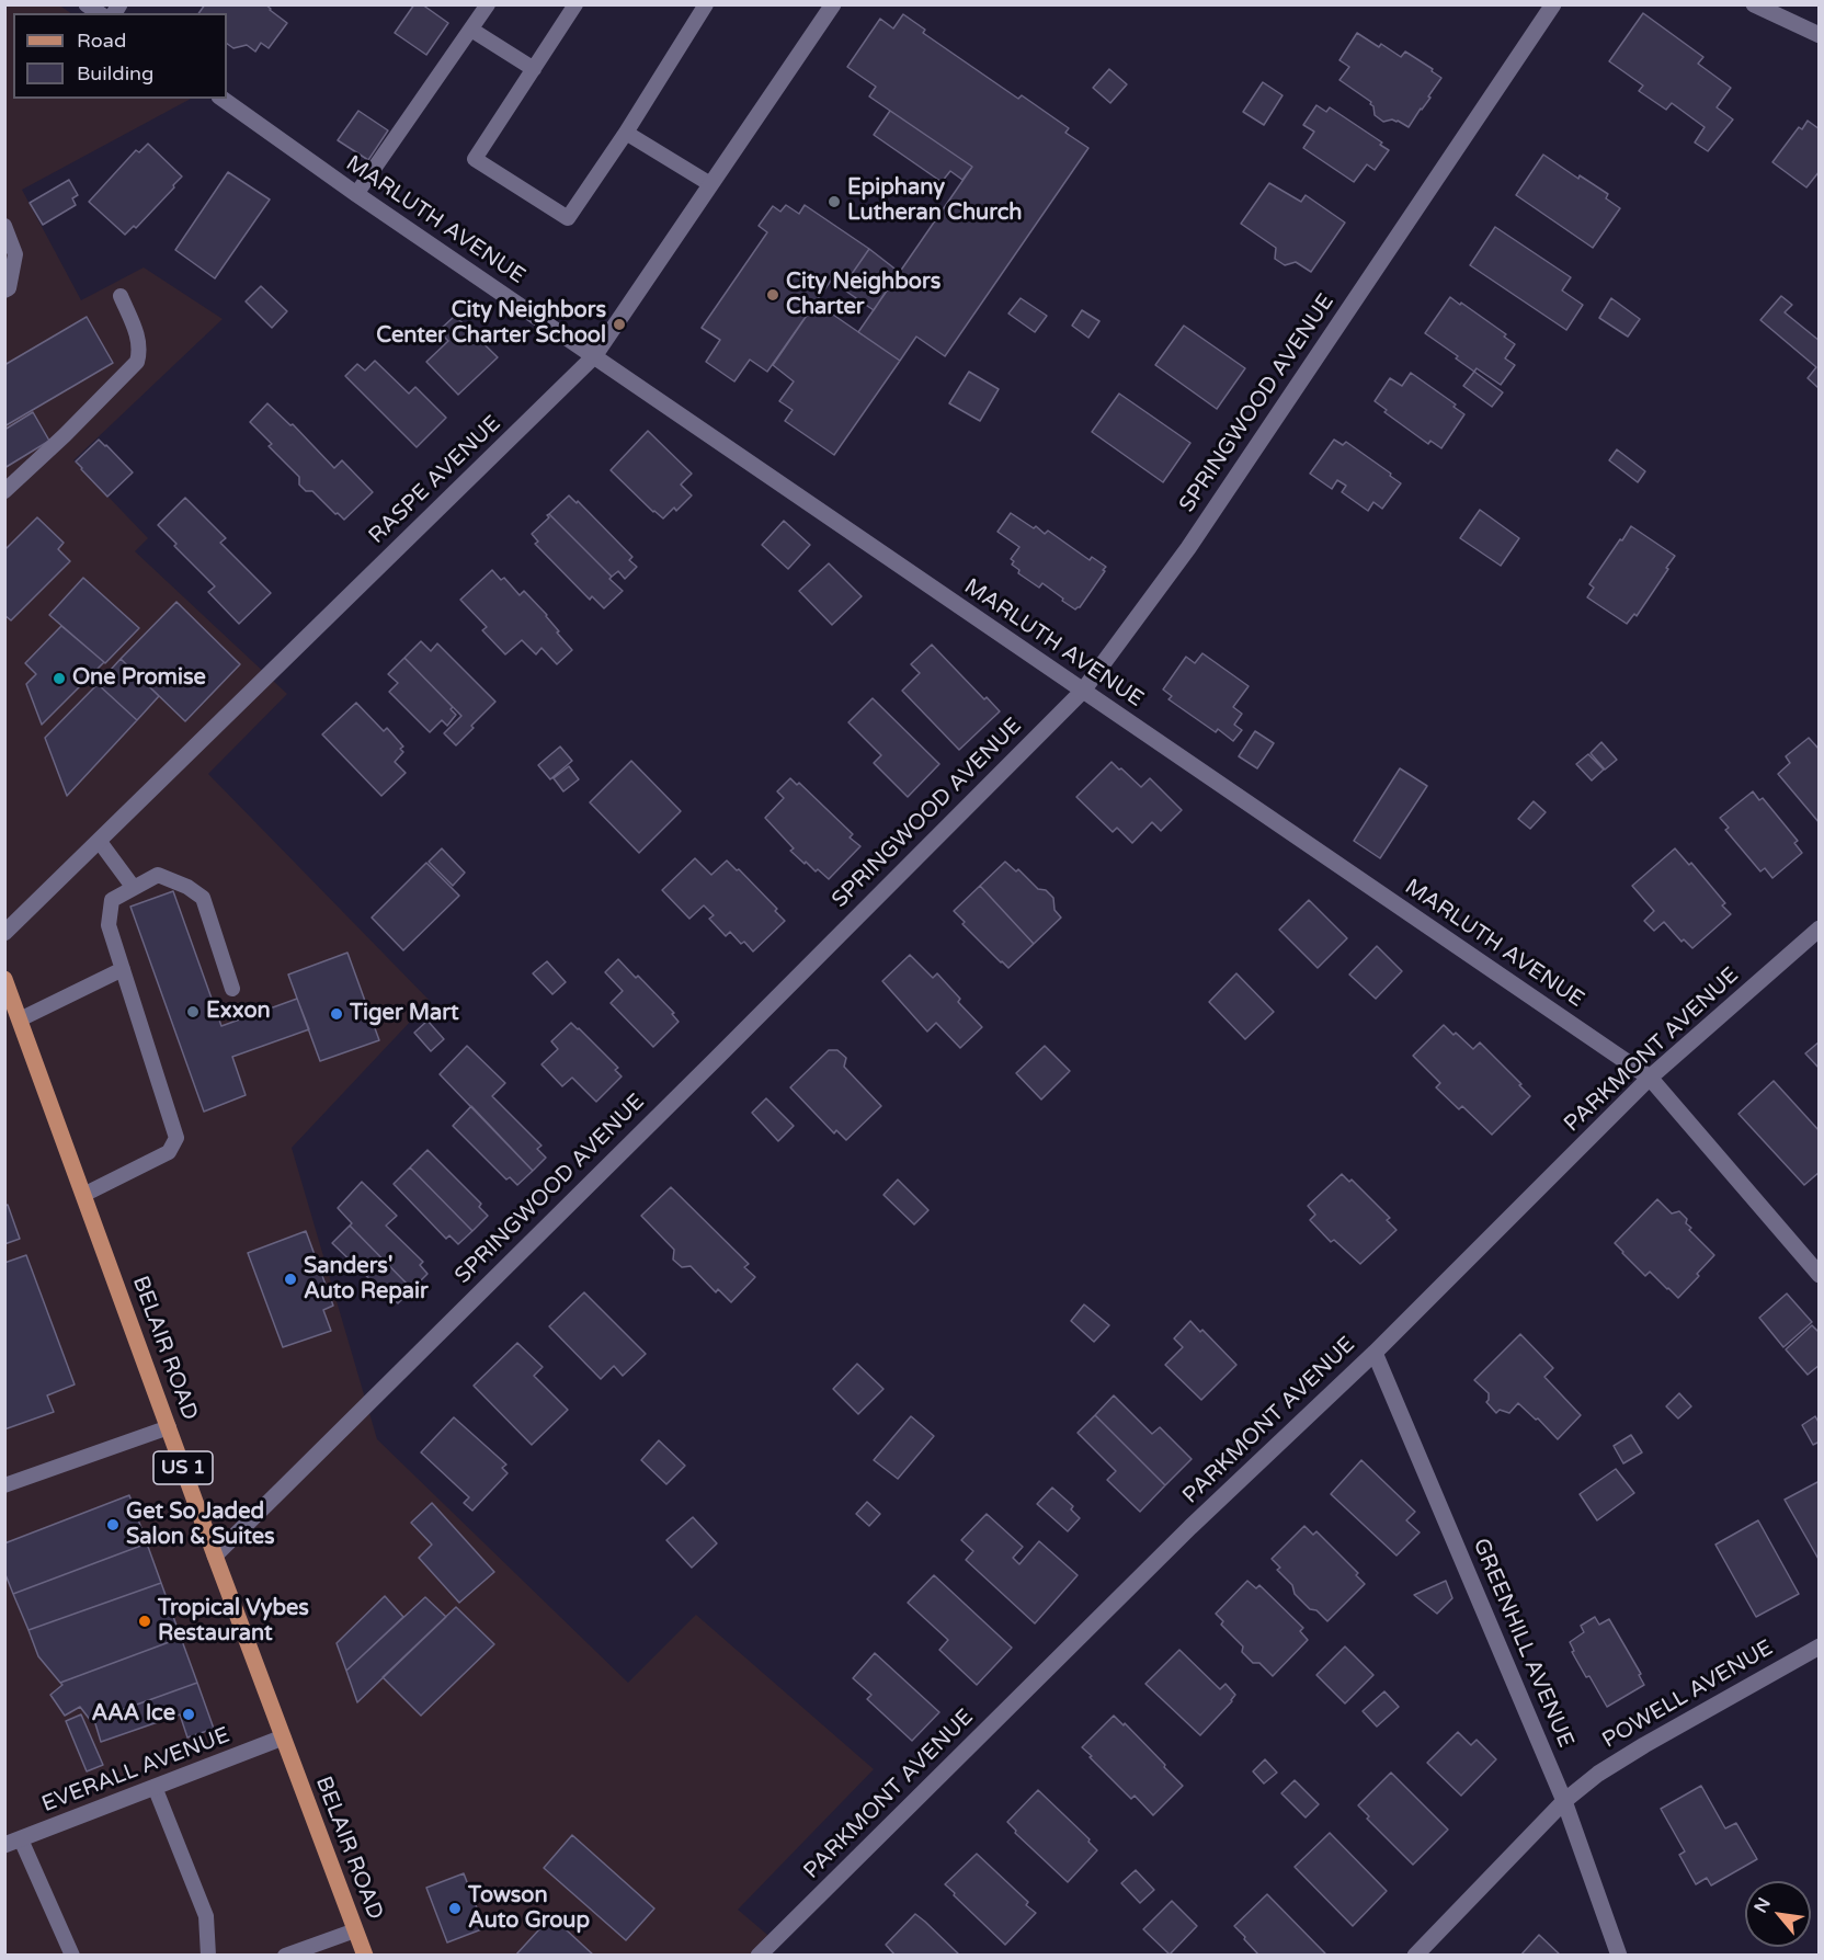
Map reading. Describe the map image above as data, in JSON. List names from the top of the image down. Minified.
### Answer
{"streets":{"main road":["BELAIR ROAD","US 1"],"street":["MARLUTH AVENUE","SPRINGWOOD AVENUE","RASPE AVENUE","PARKMONT AVENUE","GREENHILL AVENUE","POWELL AVENUE","EVERALL AVENUE"]},"crossings":[["MARLUTH AVENUE","SPRINGWOOD AVENUE"],["MARLUTH AVENUE","RASPE AVENUE"],["MARLUTH AVENUE","PARKMONT AVENUE"],["SPRINGWOOD AVENUE","BELAIR ROAD"],["PARKMONT AVENUE","GREENHILL AVENUE"],["BELAIR ROAD","EVERALL AVENUE"],["GREENHILL AVENUE","POWELL AVENUE"]],"places":["Epiphany Lutheran Church","City Neighbors Charter","City Neighbors Center Charter School","One Promise","Exxon","Tiger Mart","Sanders' Auto Repair","Get So Jaded Salon & Suites","Tropical Vybes Restaurant","AAA Ice","Towson Auto Group"],"legend":["Road","Building"],"north":"top left"}
